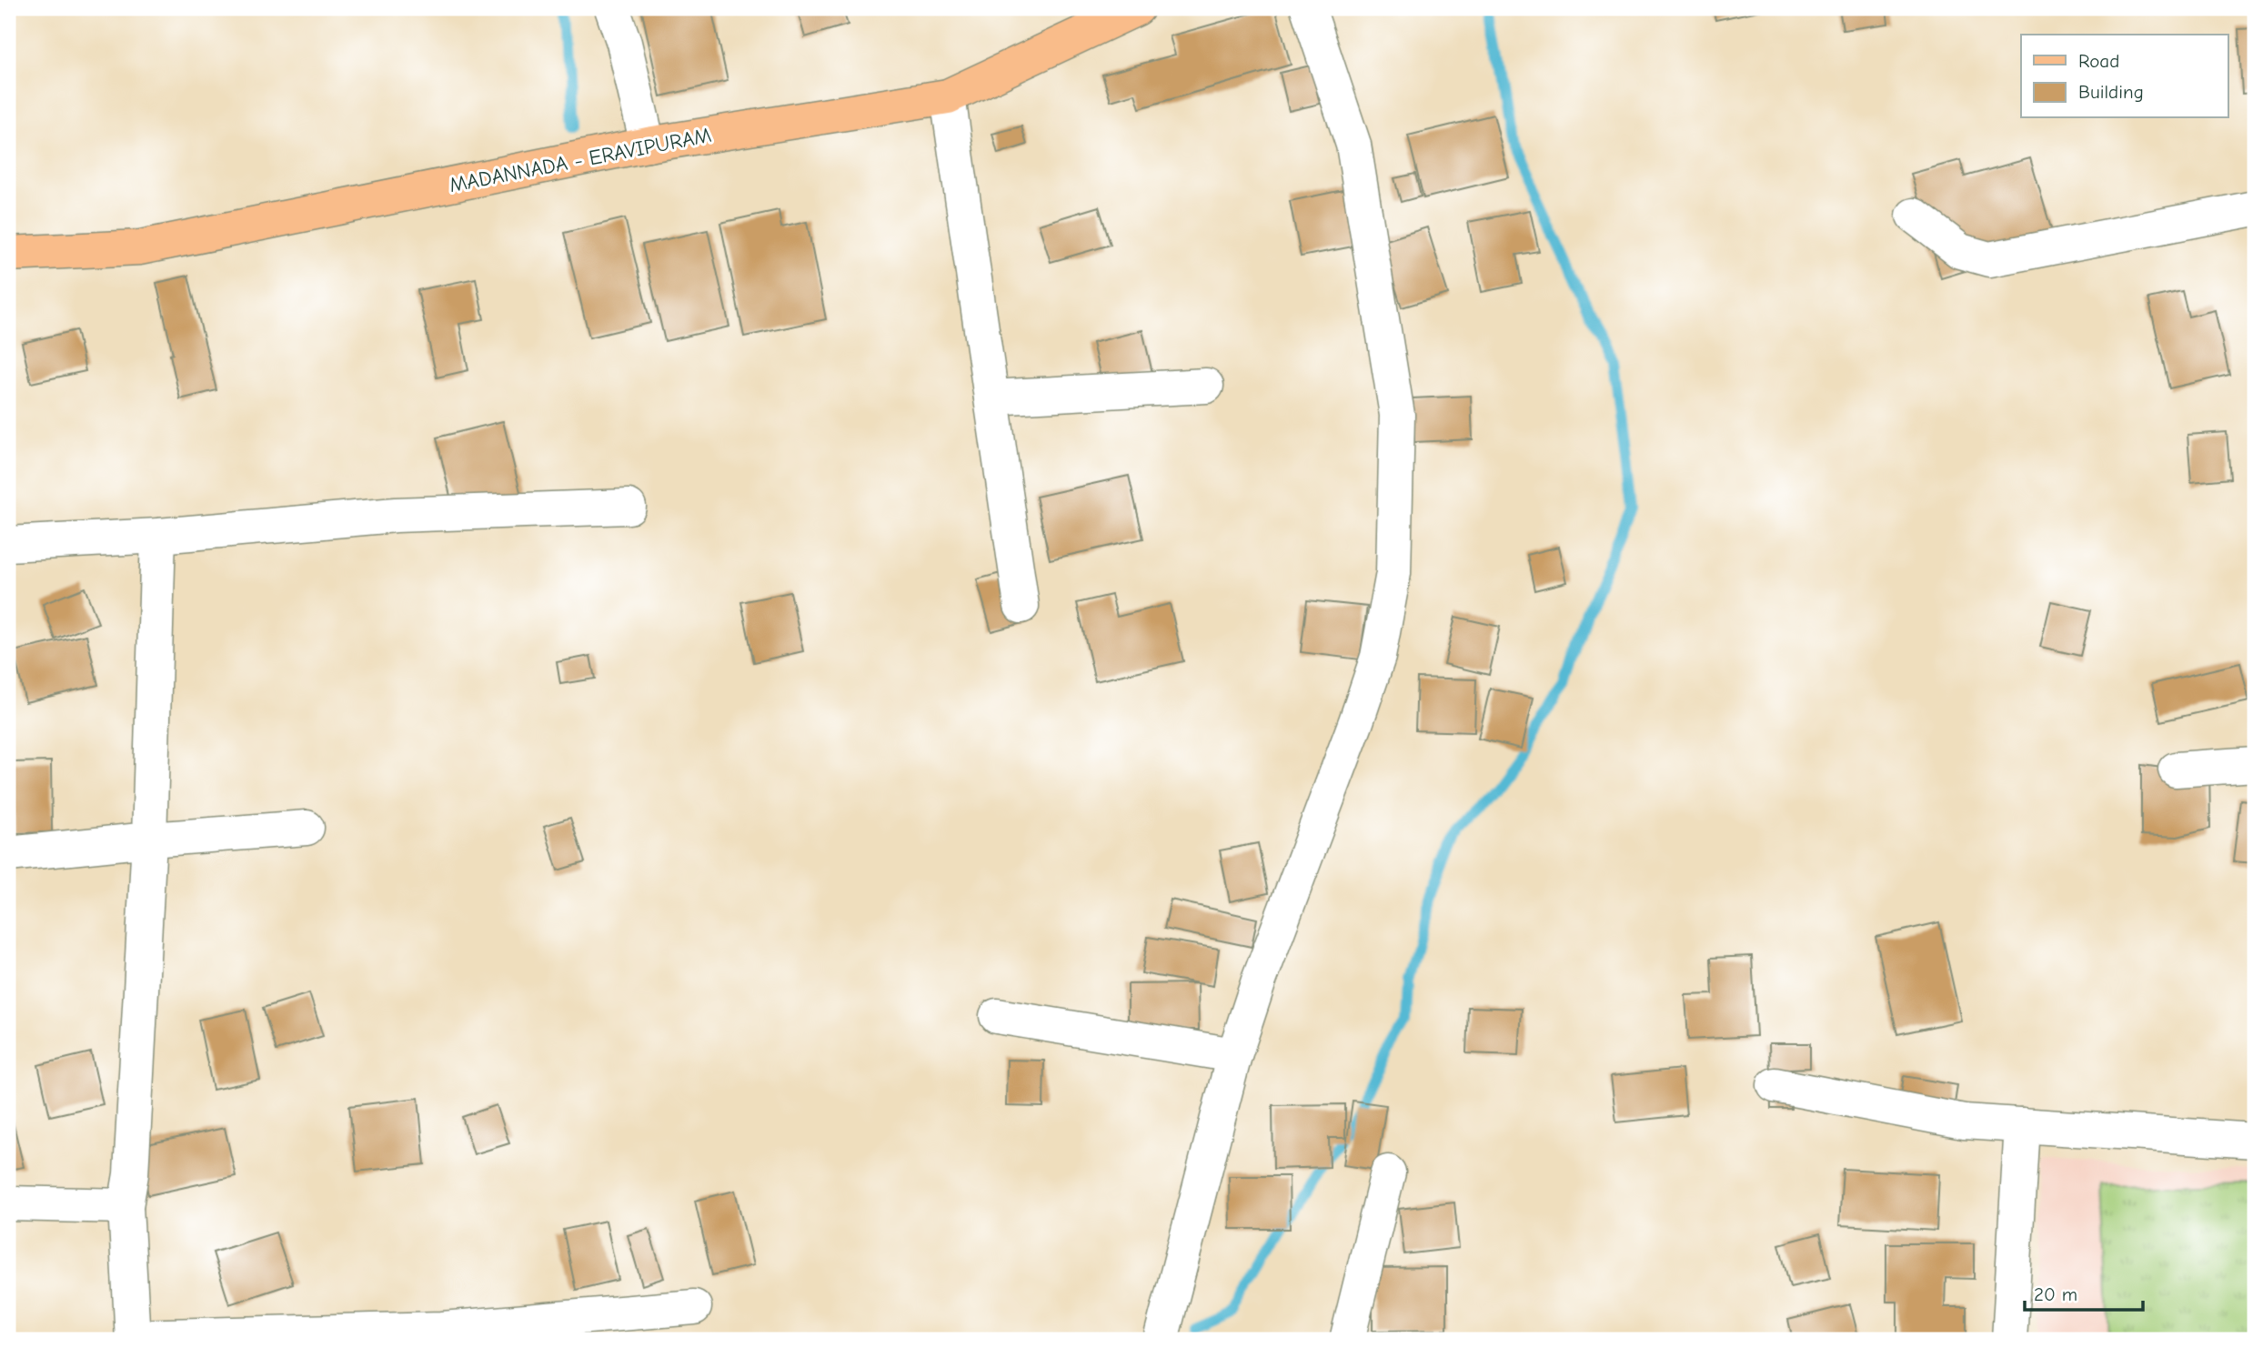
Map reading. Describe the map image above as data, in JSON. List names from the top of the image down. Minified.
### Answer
{"streets":{"main road":["MADANNADA - ERAVIPURAM"]},"legend":["Road","Building"],"scale_bar":"20 m"}
